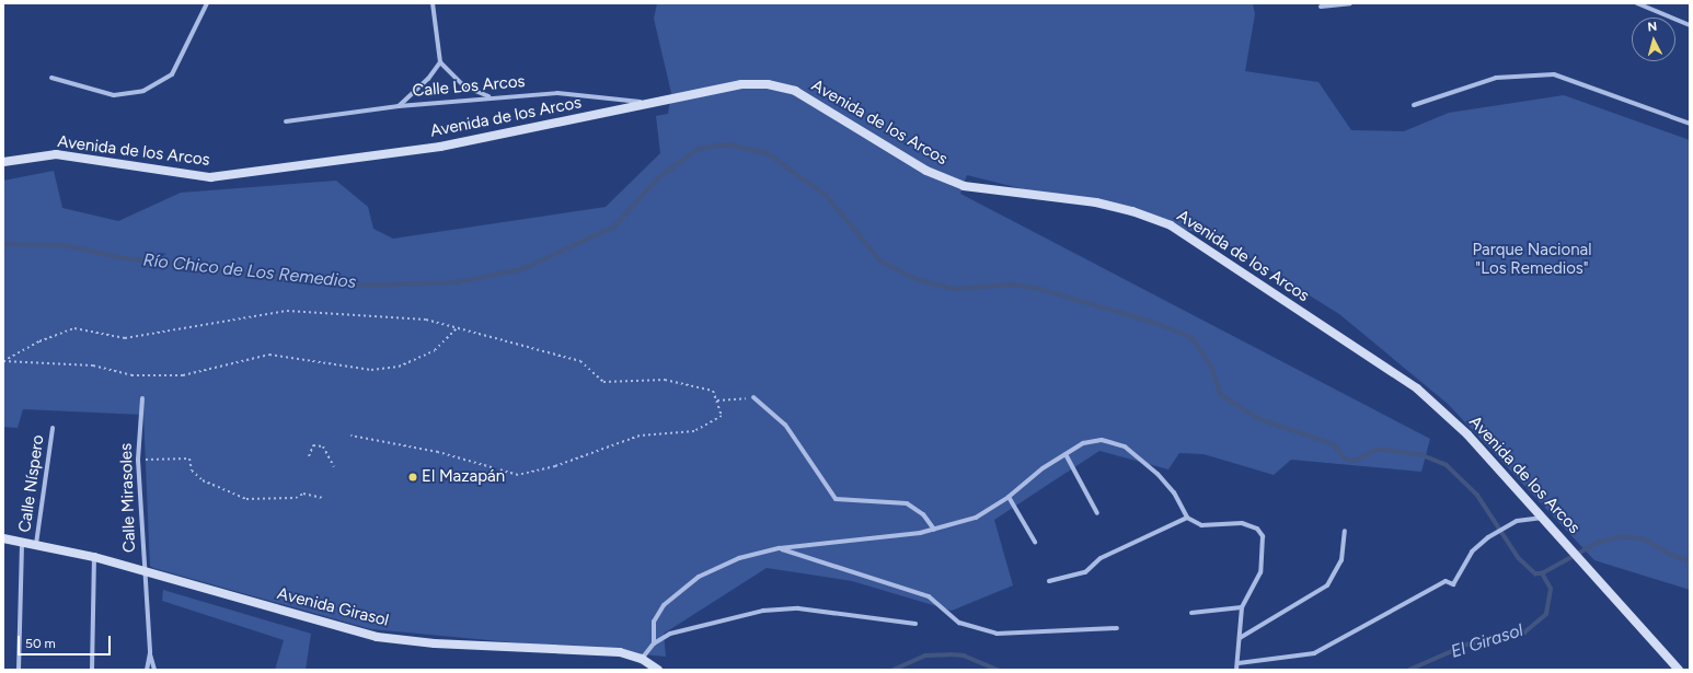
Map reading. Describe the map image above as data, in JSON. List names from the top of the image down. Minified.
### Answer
{"streets":{"main road":["Avenida de los Arcos","Avenida Girasol"],"street":["Calle Los Arcos","Calle Níspero","Calle Mirasoles"]},"crossings":[["Calle Los Arcos","Avenida de los Arcos"],["Calle Níspero","Avenida Girasol"],["Calle Mirasoles","Avenida Girasol"]],"water":["Río Chico de Los Remedios","El Girasol"],"parks":["Parque Nacional \"Los Remedios\""],"places":["El Mazapán"],"scale_bar":"50 m","north":"top"}
